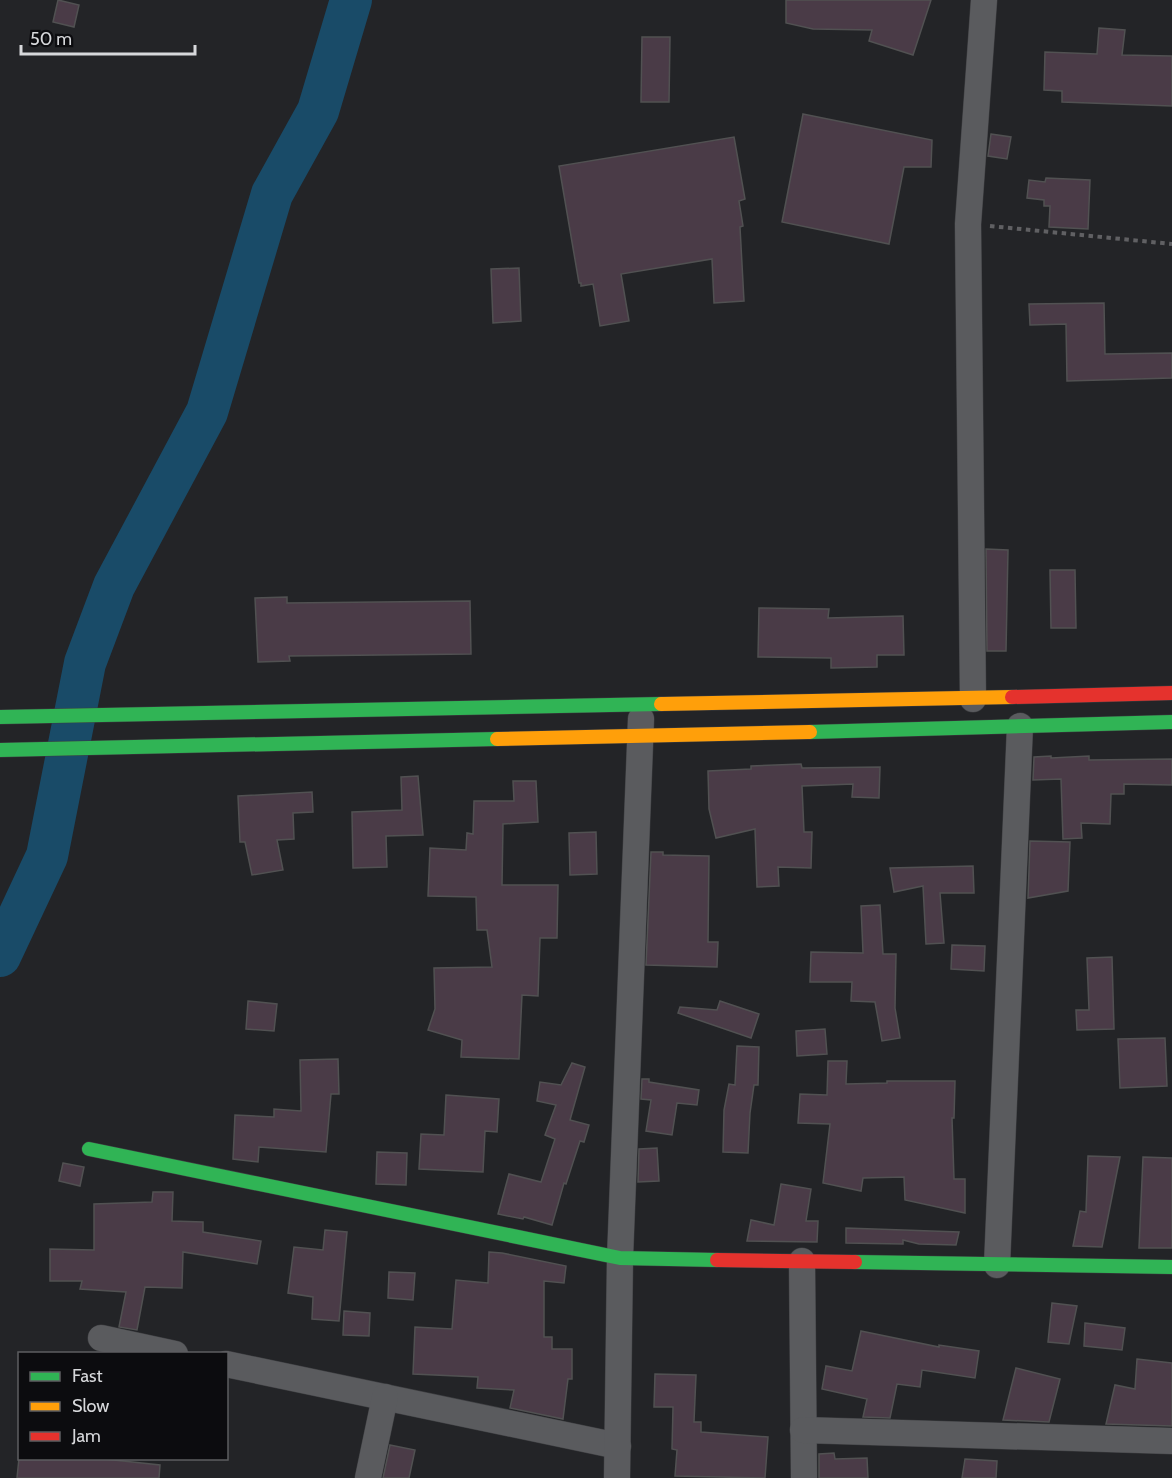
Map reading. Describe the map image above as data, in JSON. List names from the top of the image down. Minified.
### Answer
{"legend":["Fast","Slow","Jam"],"scale_bar":"50 m"}
